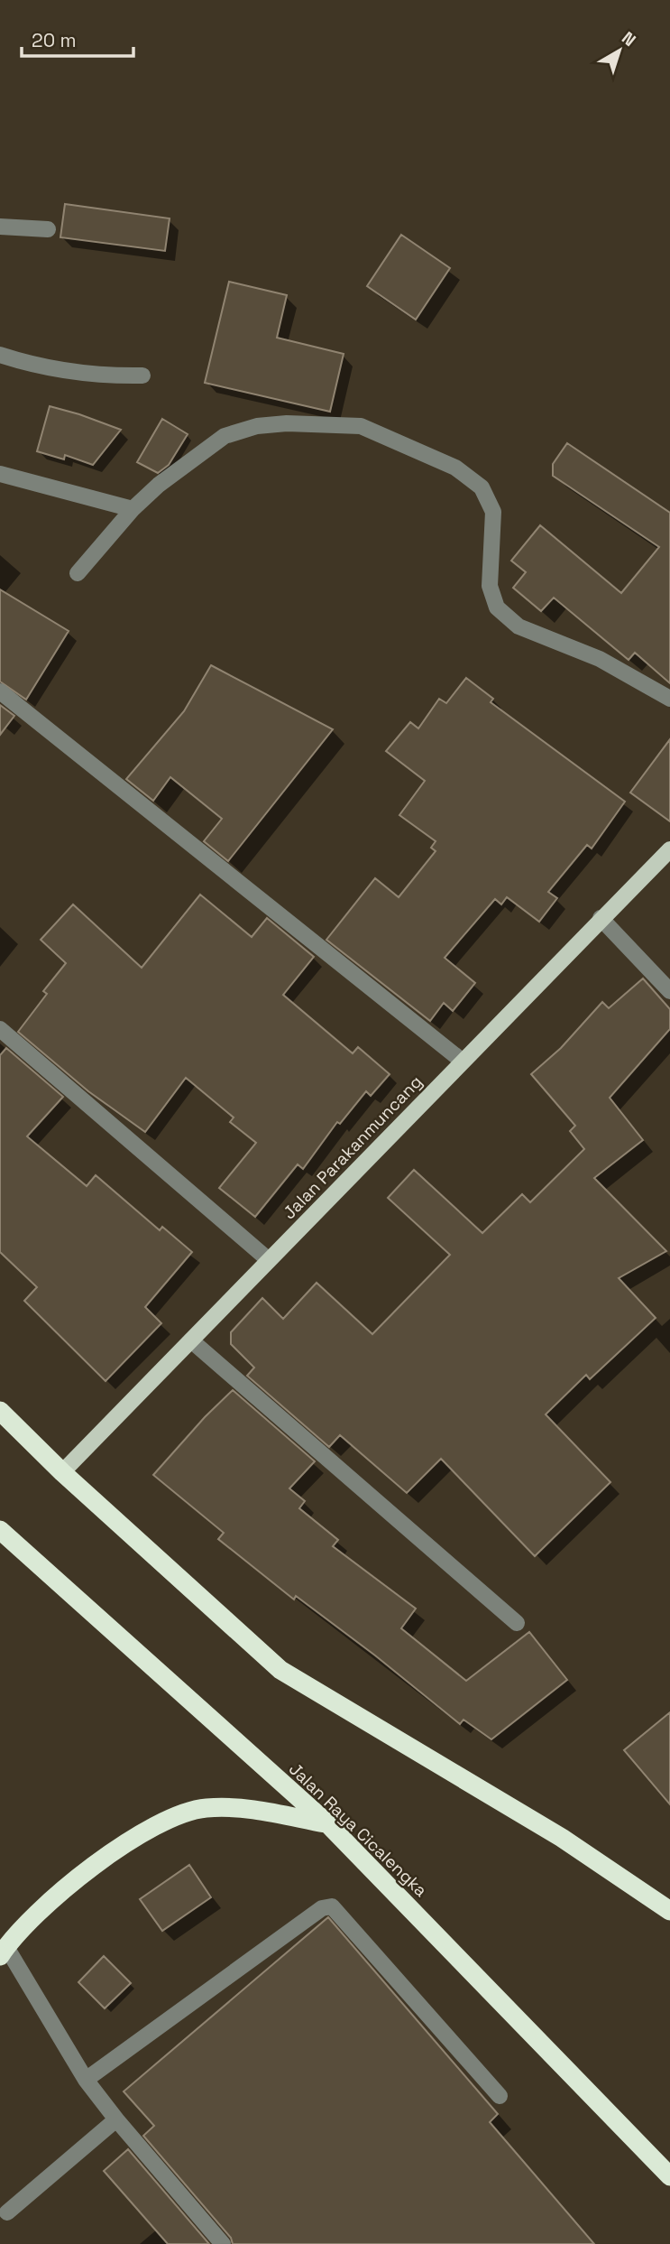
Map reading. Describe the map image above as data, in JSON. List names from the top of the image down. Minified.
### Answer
{"streets":{"highway":["Jalan Raya Cicalengka"],"main road":["Jalan Parakanmuncang"]},"scale_bar":"20 m","north":"top right"}
